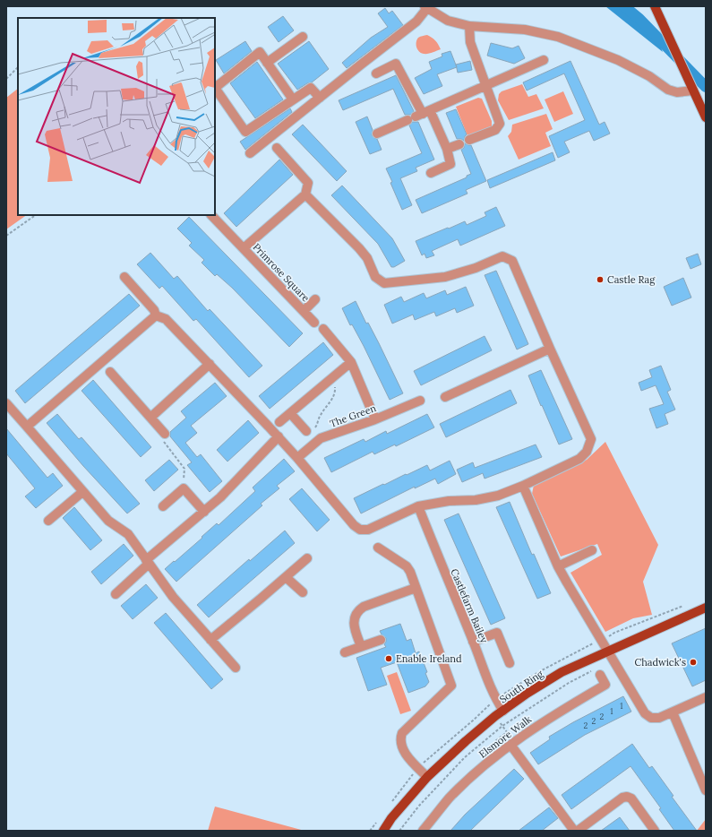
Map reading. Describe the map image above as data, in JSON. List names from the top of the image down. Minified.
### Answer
{"streets":{"main road":["South Ring"],"street":["Primrose Square","The Green","Castlefarm Bailey","Elsmore Walk"]},"crossings":[["Castlefarm Bailey","South Ring"]],"places":["Castle Rag","Enable Ireland","Chadwick's"],"house_numbers":["1","1","2","2","2"]}
